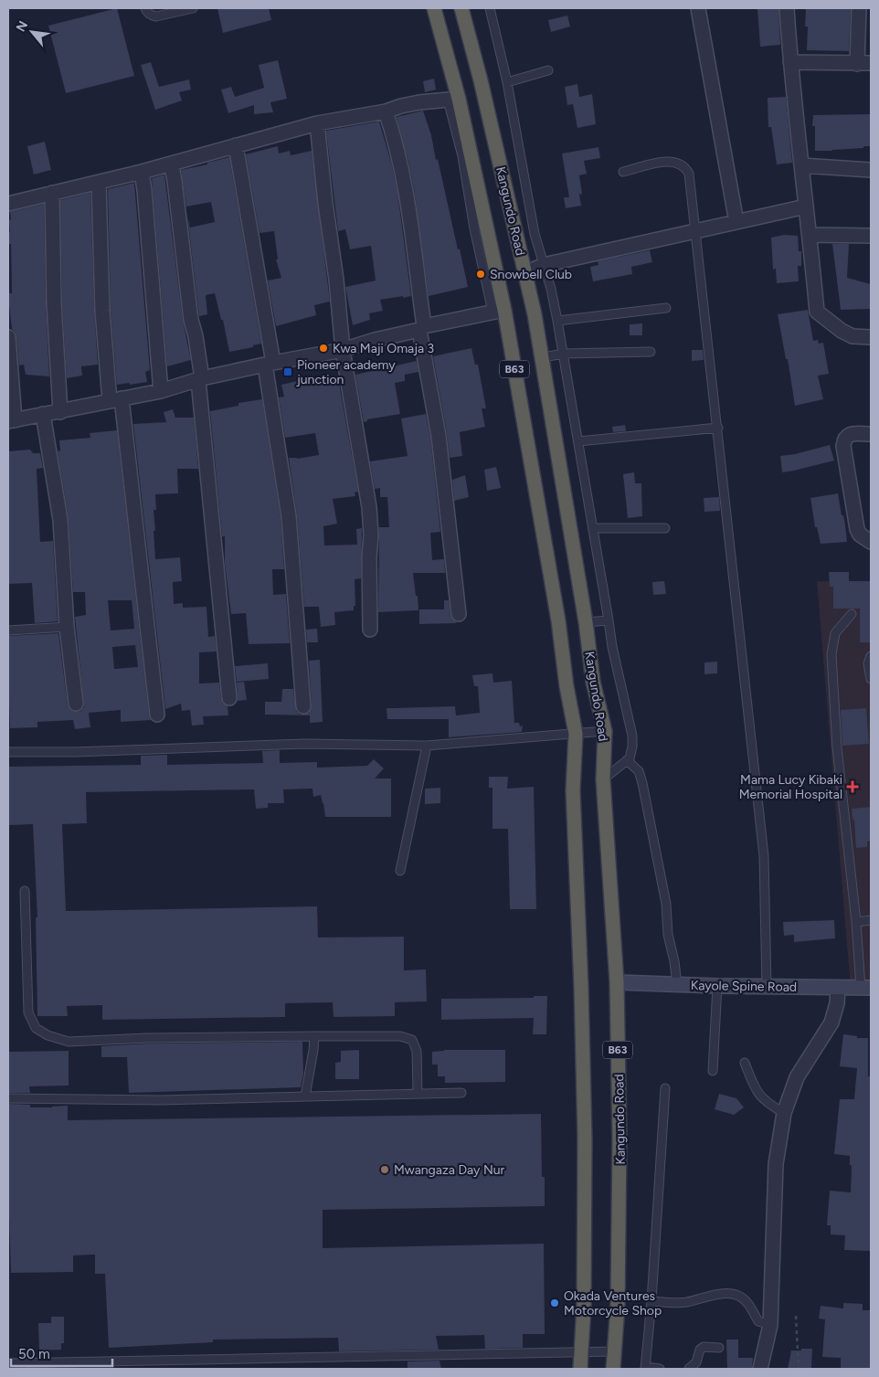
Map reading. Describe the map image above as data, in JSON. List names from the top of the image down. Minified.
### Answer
{"streets":{"highway":["Kangundo Road","B63"],"main road":["Kayole Spine Road"]},"crossings":[["Kangundo Road","Kayole Spine Road"]],"places":{"other":["Snowbell Club","Kwa Maji Omaja 3","Mwangaza Day Nur","Okada Ventures Motorcycle Shop"],"transit":["Pioneer academy junction"],"health":["Mama Lucy Kibaki Memorial Hospital"]},"scale_bar":"50 m","north":"top left"}
